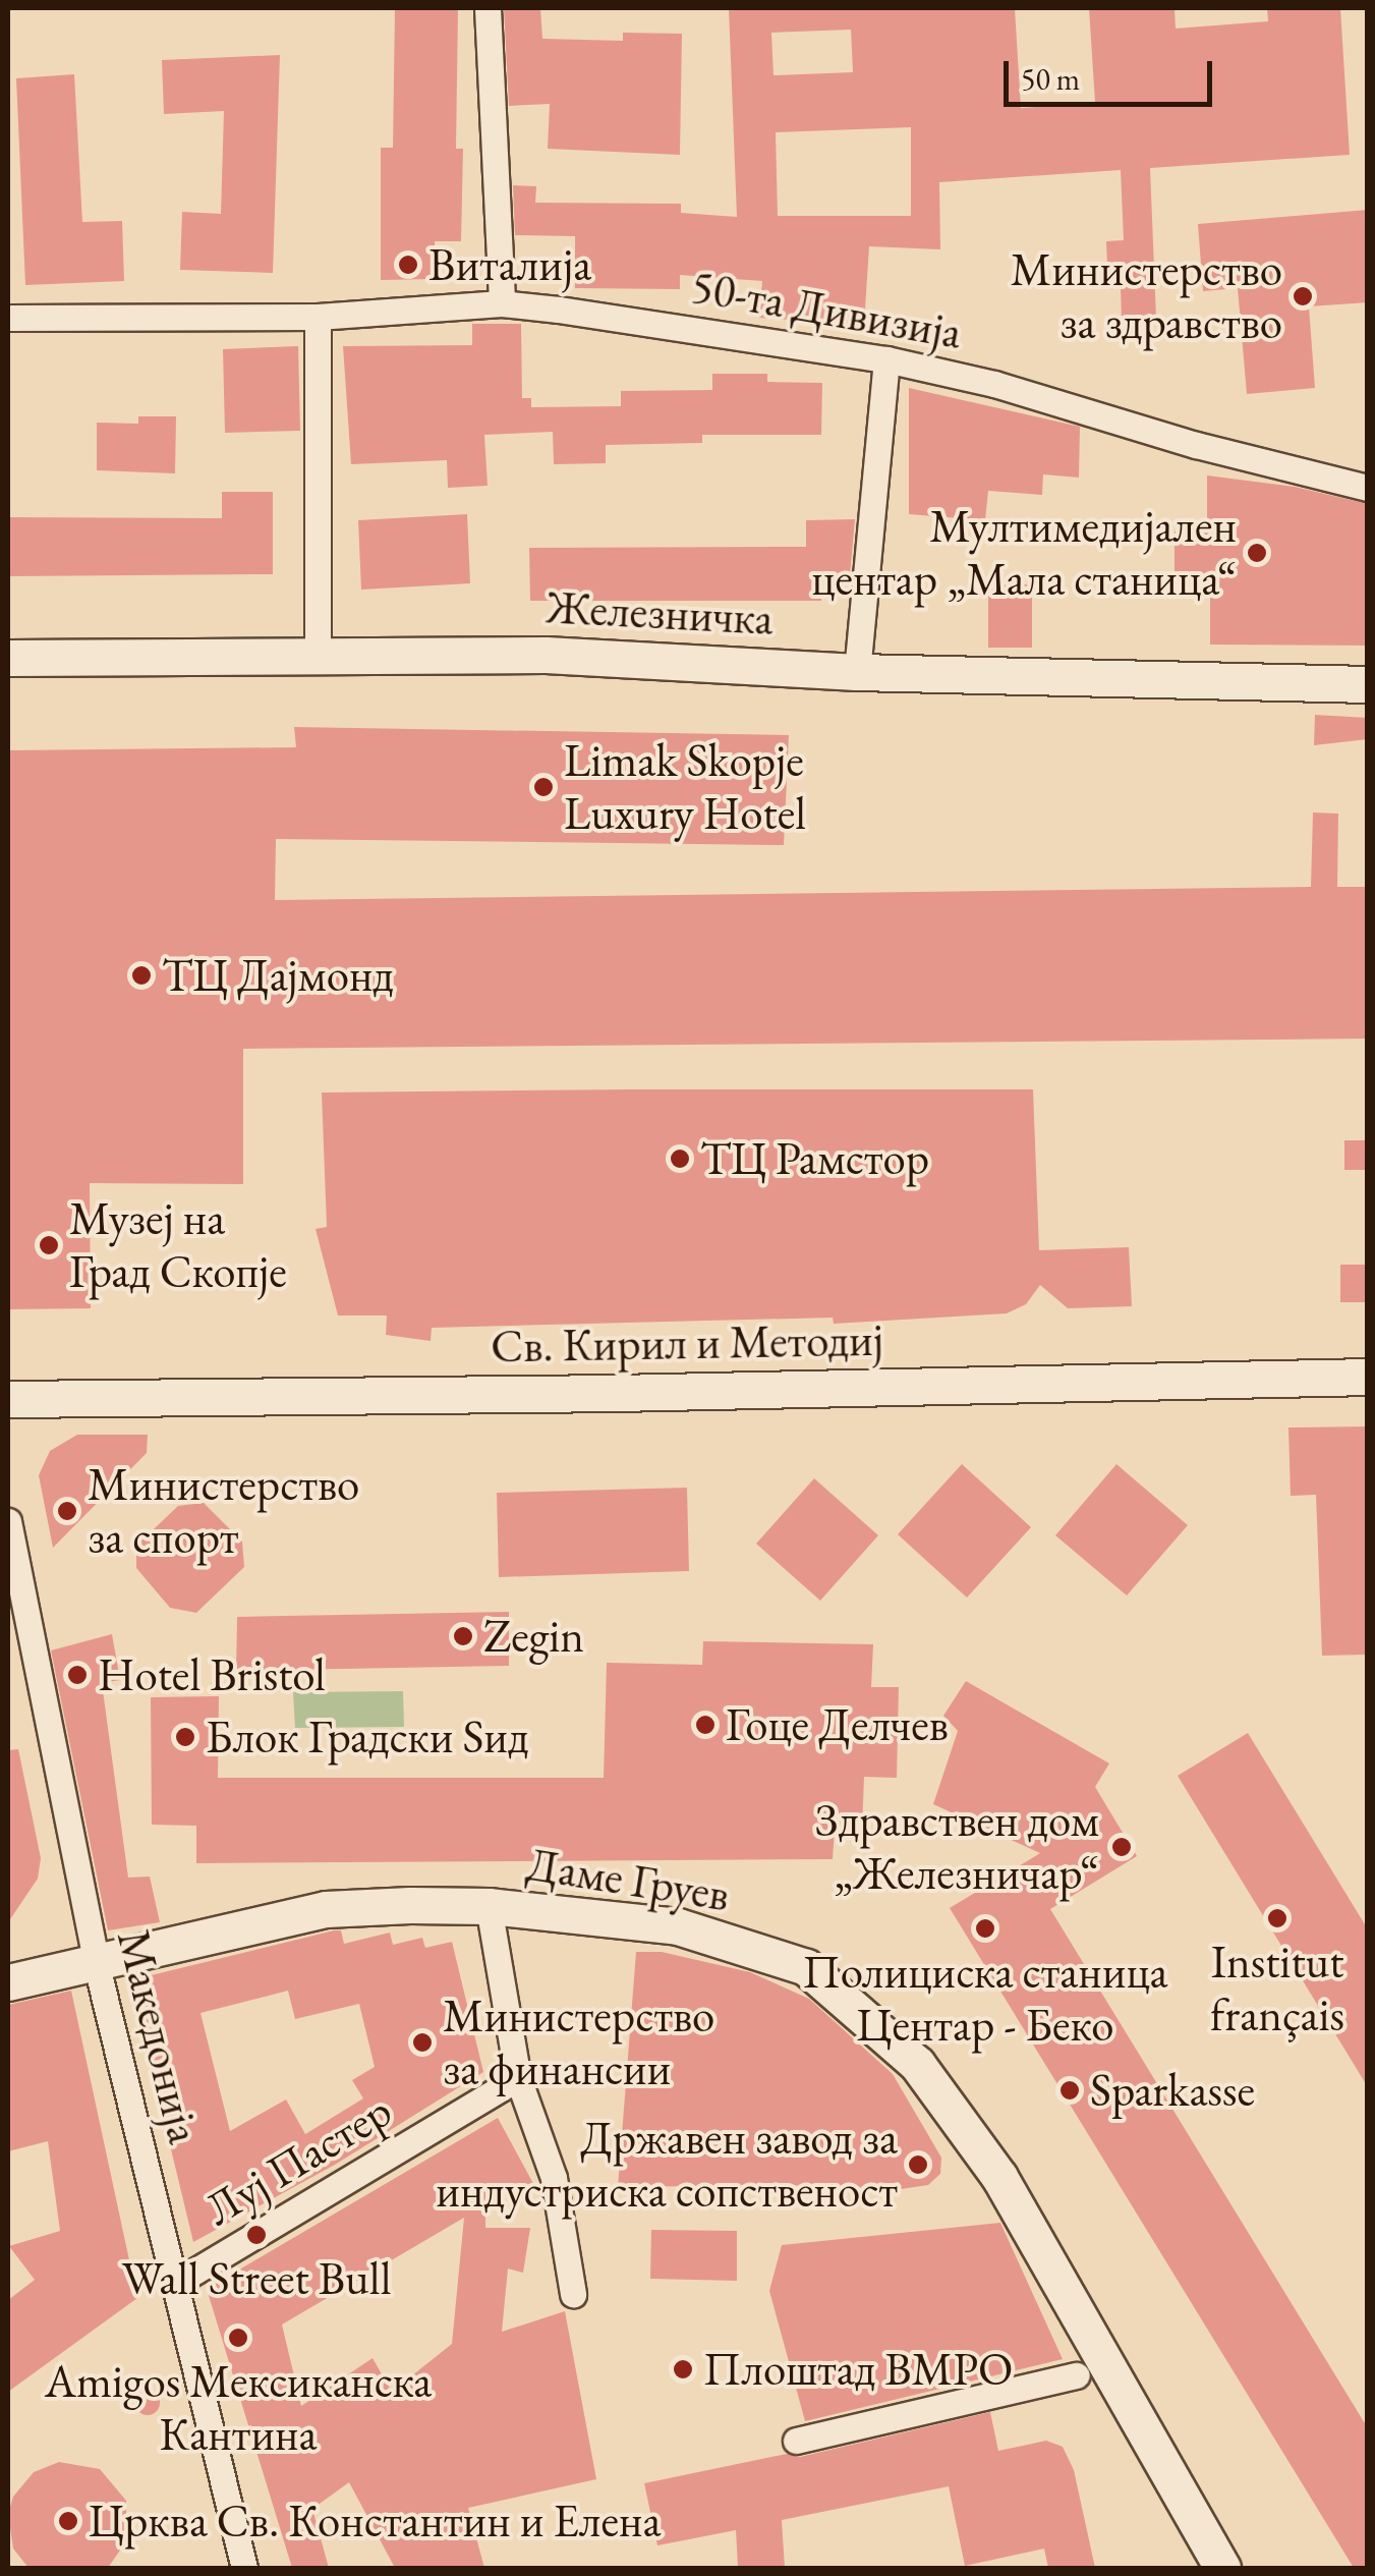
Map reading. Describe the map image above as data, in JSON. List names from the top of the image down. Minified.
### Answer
{"streets":{"street":["50-та Дивизија","Железничка","Св. Кирил и Методиј","Даме Груев","Македонија","Луј Пастер"]},"crossings":[["Даме Груев","Македонија"],["Македонија","Луј Пастер"]],"places":["Виталија","Министерство за здравство","Мултимедијален центар „Мала станица“","Limak Skopje Luxury Hotel","ТЦ Дајмонд","ТЦ Рамстор","Музеј на Град Скопје","Министерство за спорт","Zegin","Hotel Bristol","Гоце Делчев","Блок Градски Sид","Здравствен дом „Железничар“","Institut français","Полициска станица Центар - Беко","Министерство за финансии","Sparkasse","Државен завод за индустриска сопственост","Wall Street Bull","Amigos Мексиканска Кантина","Плоштад ВМРО","Црква Св. Константин и Елена"],"scale_bar":"50 m"}
